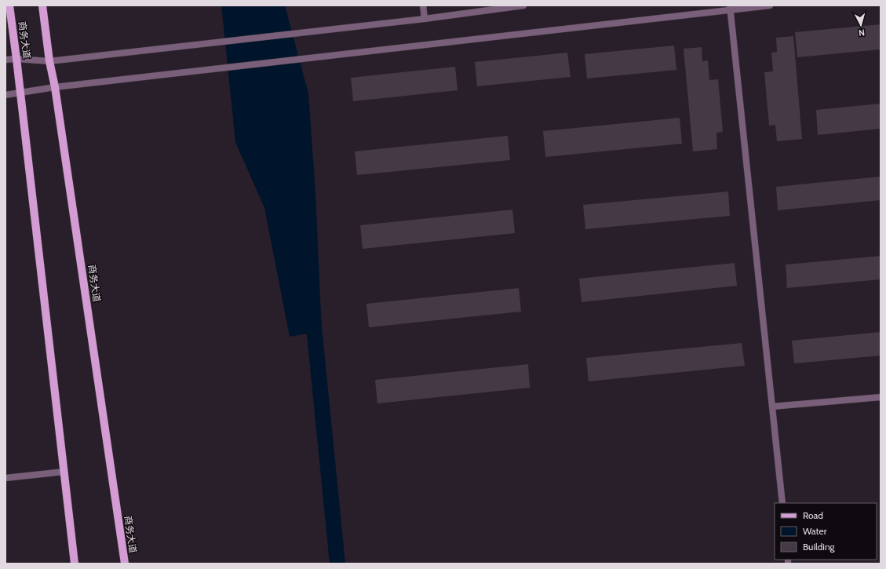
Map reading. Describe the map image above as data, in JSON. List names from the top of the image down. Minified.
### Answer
{"streets":{"main road":["商务大道"]},"legend":["Road","Water","Building"],"north":"bottom"}
